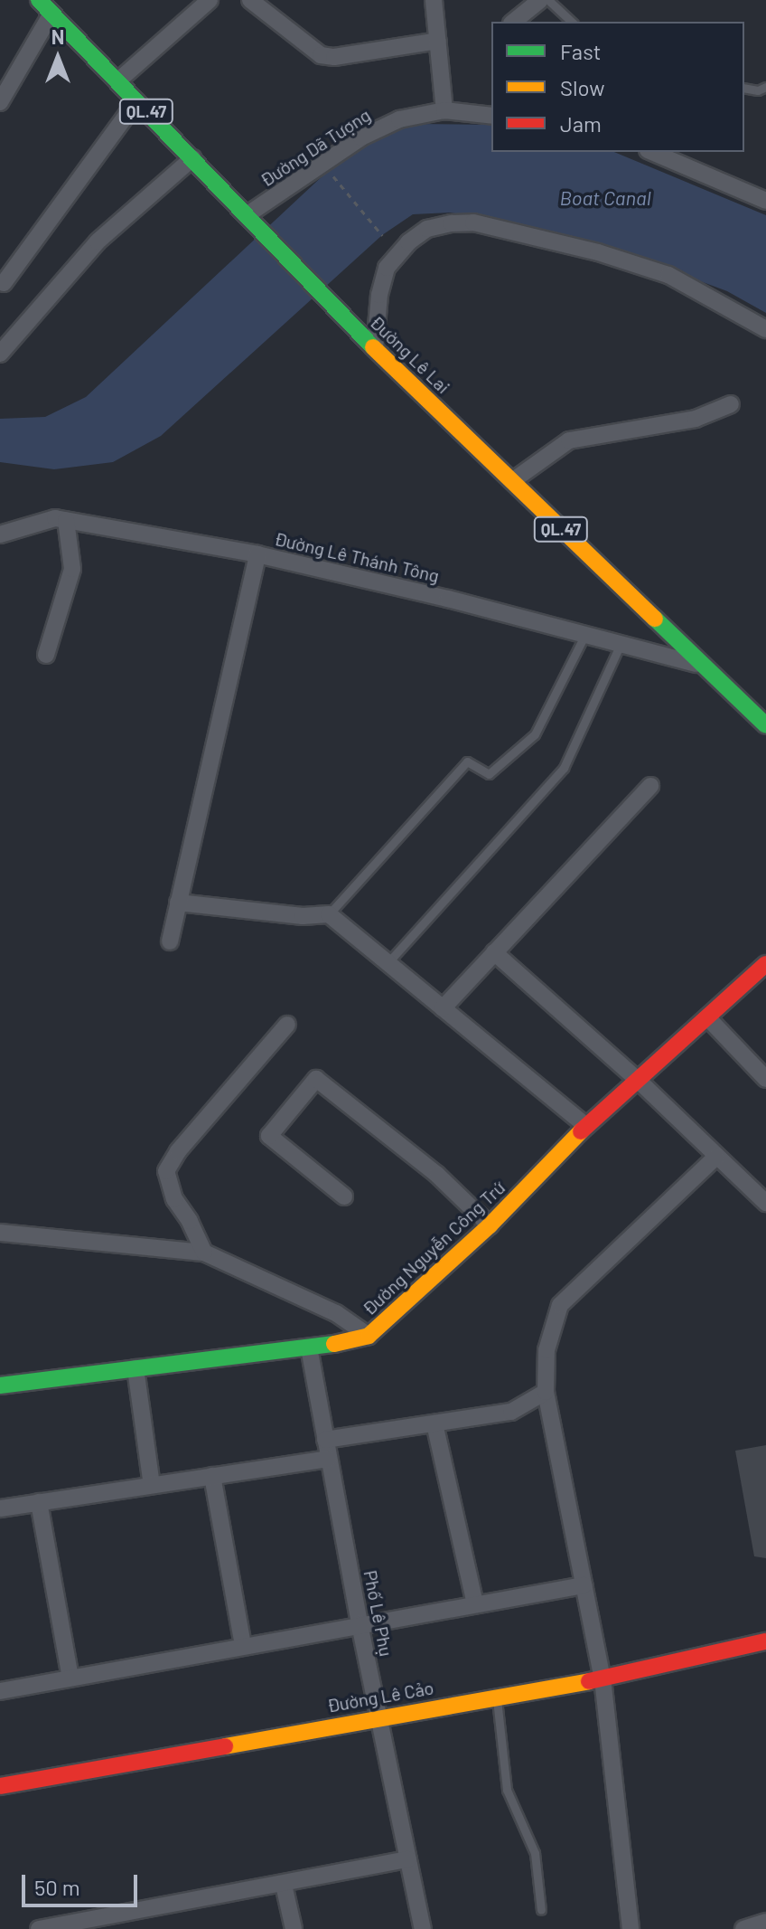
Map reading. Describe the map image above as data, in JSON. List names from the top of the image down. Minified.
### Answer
{"streets":{"main road":["QL.47","Đường Lê Lai","Đường Nguyễn Công Trứ","Đường Lê Cảo"],"street":["Đường Dã Tượng","Đường Lê Thánh Tông","Phố Lê Phụ"]},"crossings":[["Đường Dã Tượng","Đường Lê Lai"],["Đường Lê Lai","Đường Lê Thánh Tông"],["Đường Nguyễn Công Trứ","Phố Lê Phụ"],["Phố Lê Phụ","Đường Lê Cảo"]],"water":["Boat Canal"],"legend":["Fast","Slow","Jam"],"scale_bar":"50 m","north":"top"}
